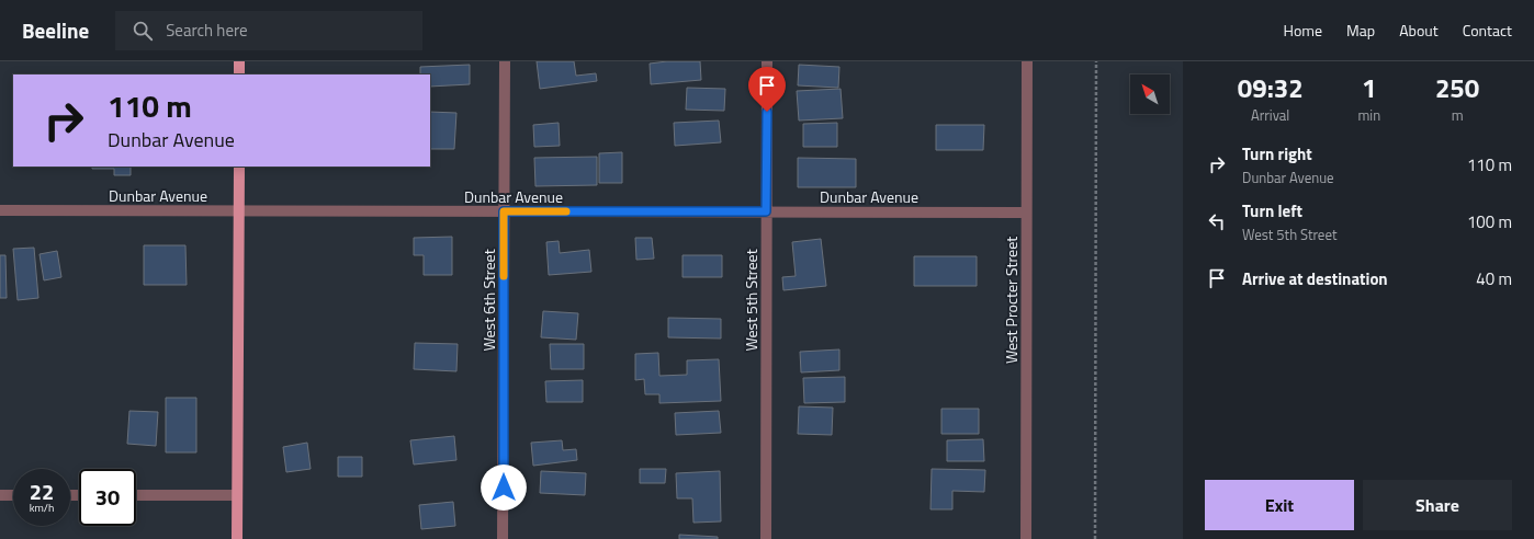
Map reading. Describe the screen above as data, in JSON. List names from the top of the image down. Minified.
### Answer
{"streets":{"street":["Dunbar Avenue","West 6th Street","West 5th Street","West Procter Street"]},"crossings":[["Dunbar Avenue","West 6th Street"],["Dunbar Avenue","West 5th Street"],["Dunbar Avenue","West Procter Street"]],"north":"top left","page":{"header":"Beeline","search":"Search here","nav":["Home","Map","About","Contact"],"eta":["09:32","Arrival","1","min","250","m"],"turn":["110 m","Dunbar Avenue"],"list":[{"name":"Turn right","note":"Dunbar Avenue","value":"110 m"},{"name":"Turn left","note":"West 5th Street","value":"100 m"},{"name":"Arrive at destination","value":"40 m"}],"speed":"22 km/h","limit":"30","buttons":["Exit","Share"]}}
